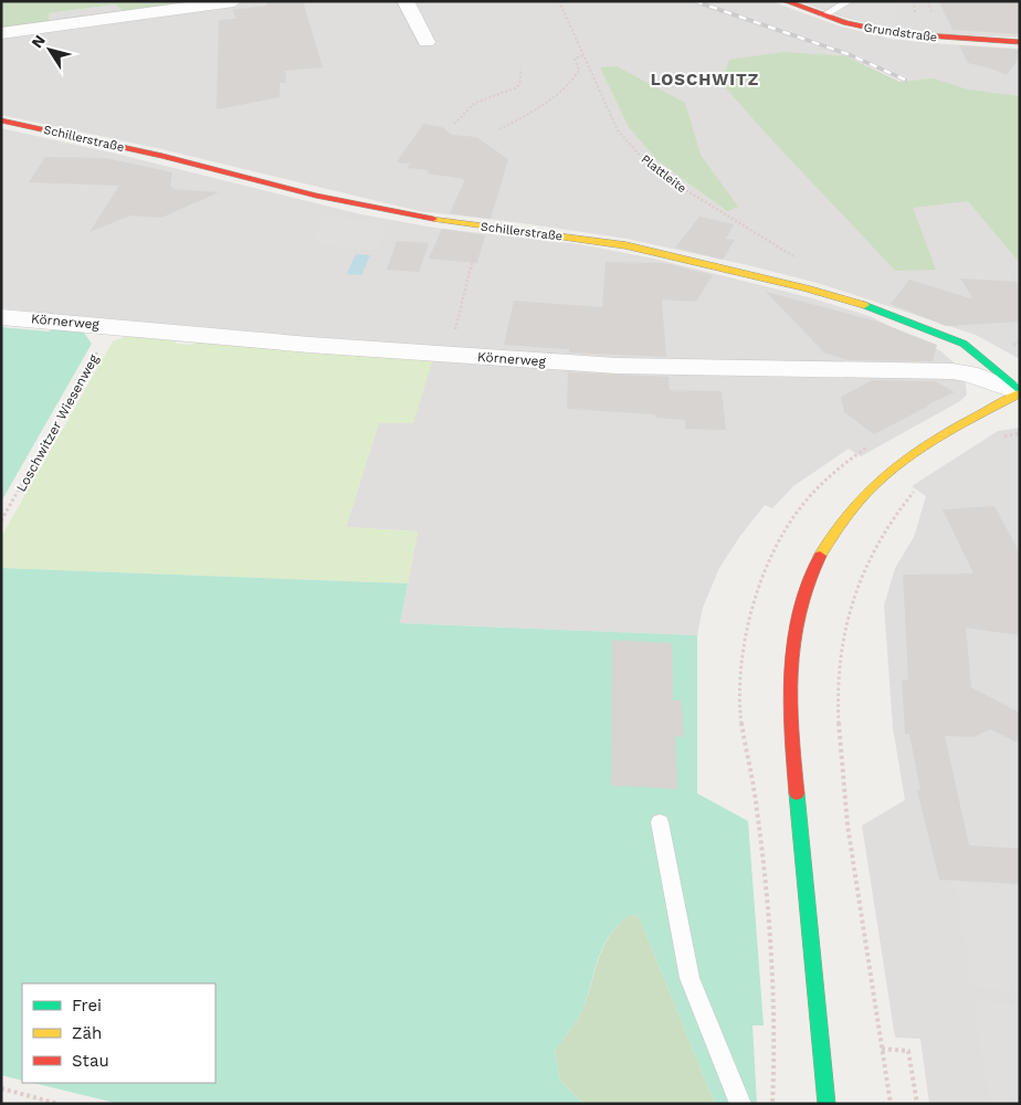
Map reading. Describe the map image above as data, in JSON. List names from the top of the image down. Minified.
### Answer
{"streets":{"street":["Grundstraße","Schillerstraße","Körnerweg"],"path":["Plattleite","Loschwitzer Wiesenweg"]},"crossings":[["Schillerstraße","Körnerweg"],["Körnerweg","Loschwitzer Wiesenweg"]],"districts":["LOSCHWITZ"],"legend":["Frei","Zäh","Stau"],"north":"top left"}
